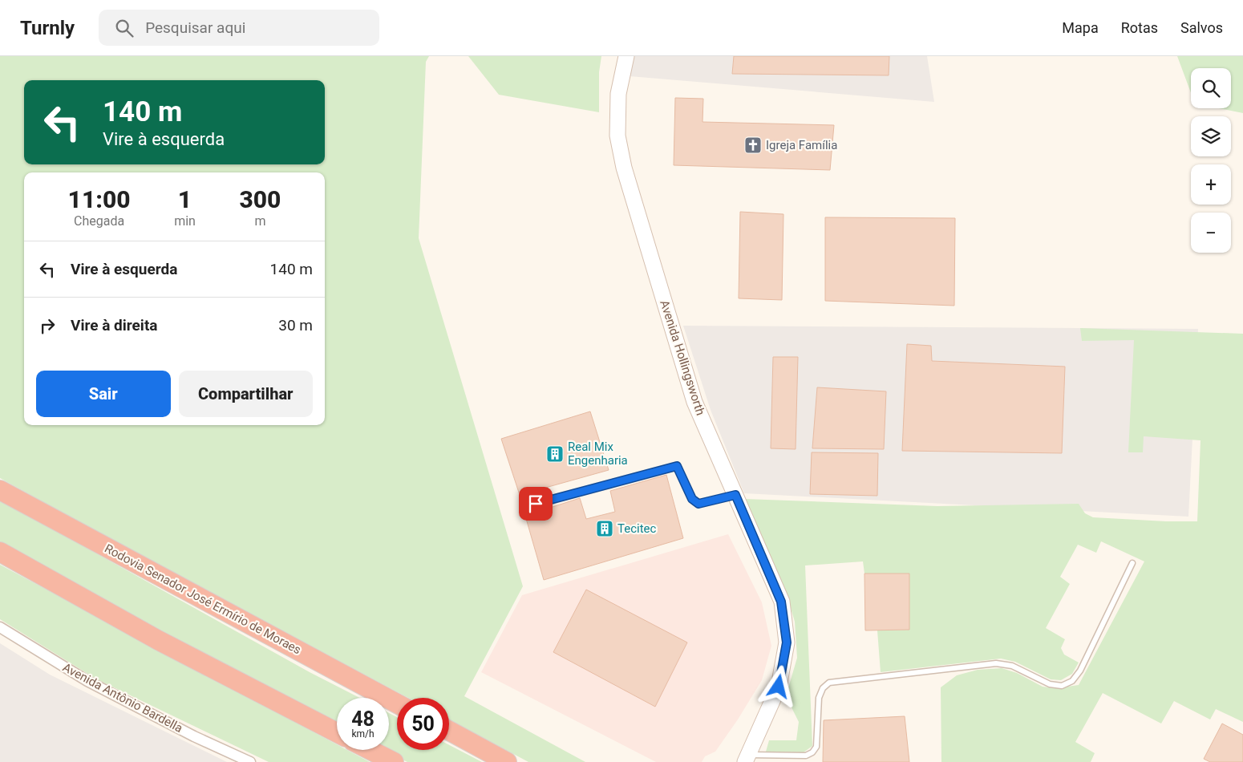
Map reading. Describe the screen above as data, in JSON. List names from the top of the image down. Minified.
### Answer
{"streets":{"highway":["Rodovia Senador José Ermírio de Moraes"],"main road":["Avenida Hollingsworth"],"street":["Avenida Antônio Bardella"]},"places":{"church":["Igreja Família"],"building":["Real Mix Engenharia","Tecitec"]},"page":{"header":"Turnly","search":"Pesquisar aqui","nav":["Mapa","Rotas","Salvos"],"map_buttons":["+","−"],"turn":["140 m","Vire à esquerda"],"eta":["11:00","Chegada","1","min","300","m"],"list":[{"name":"Vire à esquerda","value":"140 m"},{"name":"Vire à direita","value":"30 m"}],"buttons":["Sair","Compartilhar"],"speed":"48 km/h","limit":"50"}}
